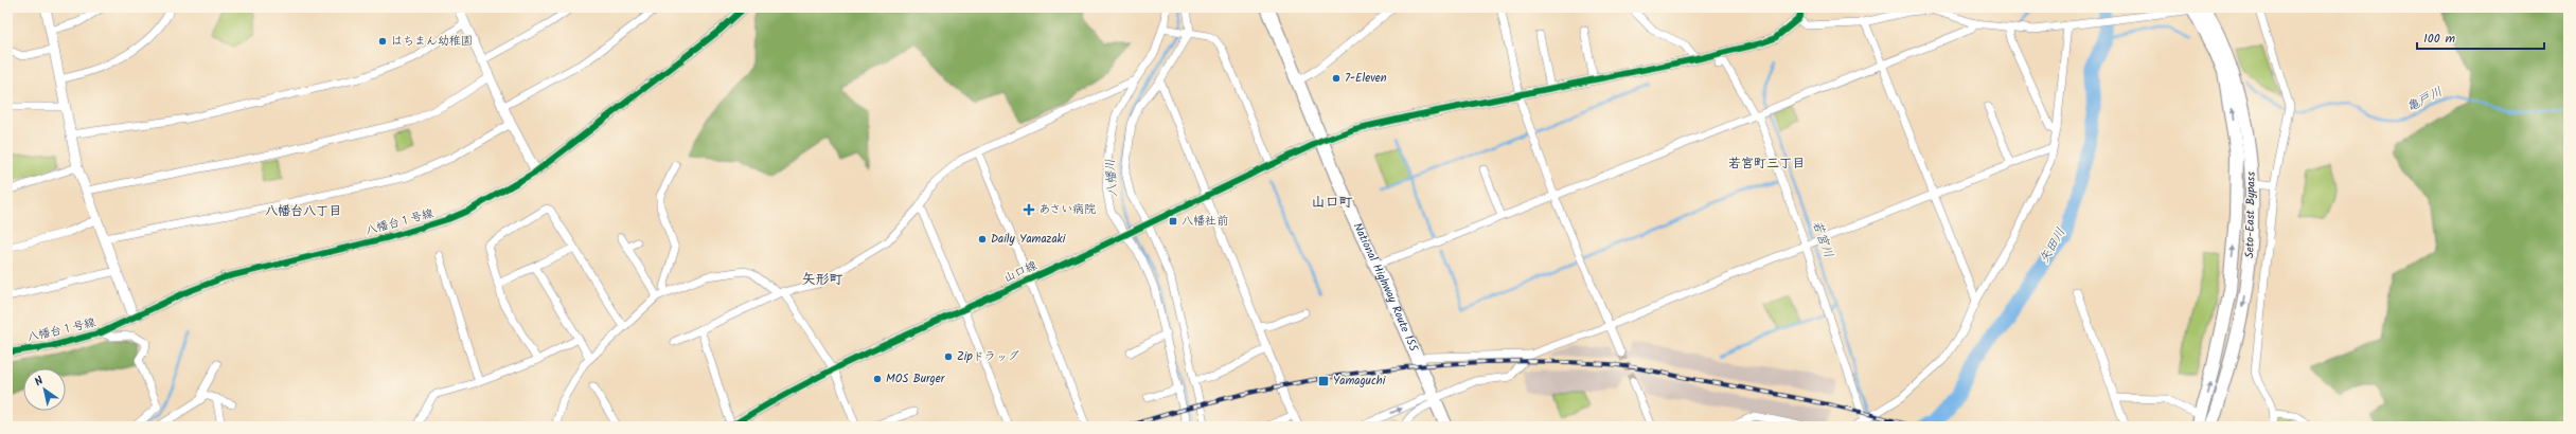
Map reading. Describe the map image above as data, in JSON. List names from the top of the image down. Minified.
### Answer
{"streets":{"highway":["Seto-East Bypass","National Highway Route 155"],"street":["八幡台１号線","山口線"]},"crossings":[["山口線","National Highway Route 155"]],"districts":["若宮町三丁目","山口町","八幡台八丁目","矢形町"],"water":["亀戸川","八幡川","若宮川","矢田川"],"places":{"other":["はちまん幼稚園","7-Eleven","Daily Yamazaki","Zipドラッグ","MOS Burger"],"health":["あさい病院"],"transit":["八幡社前","Yamaguchi"]},"scale_bar":"100 m","north":"top left"}
